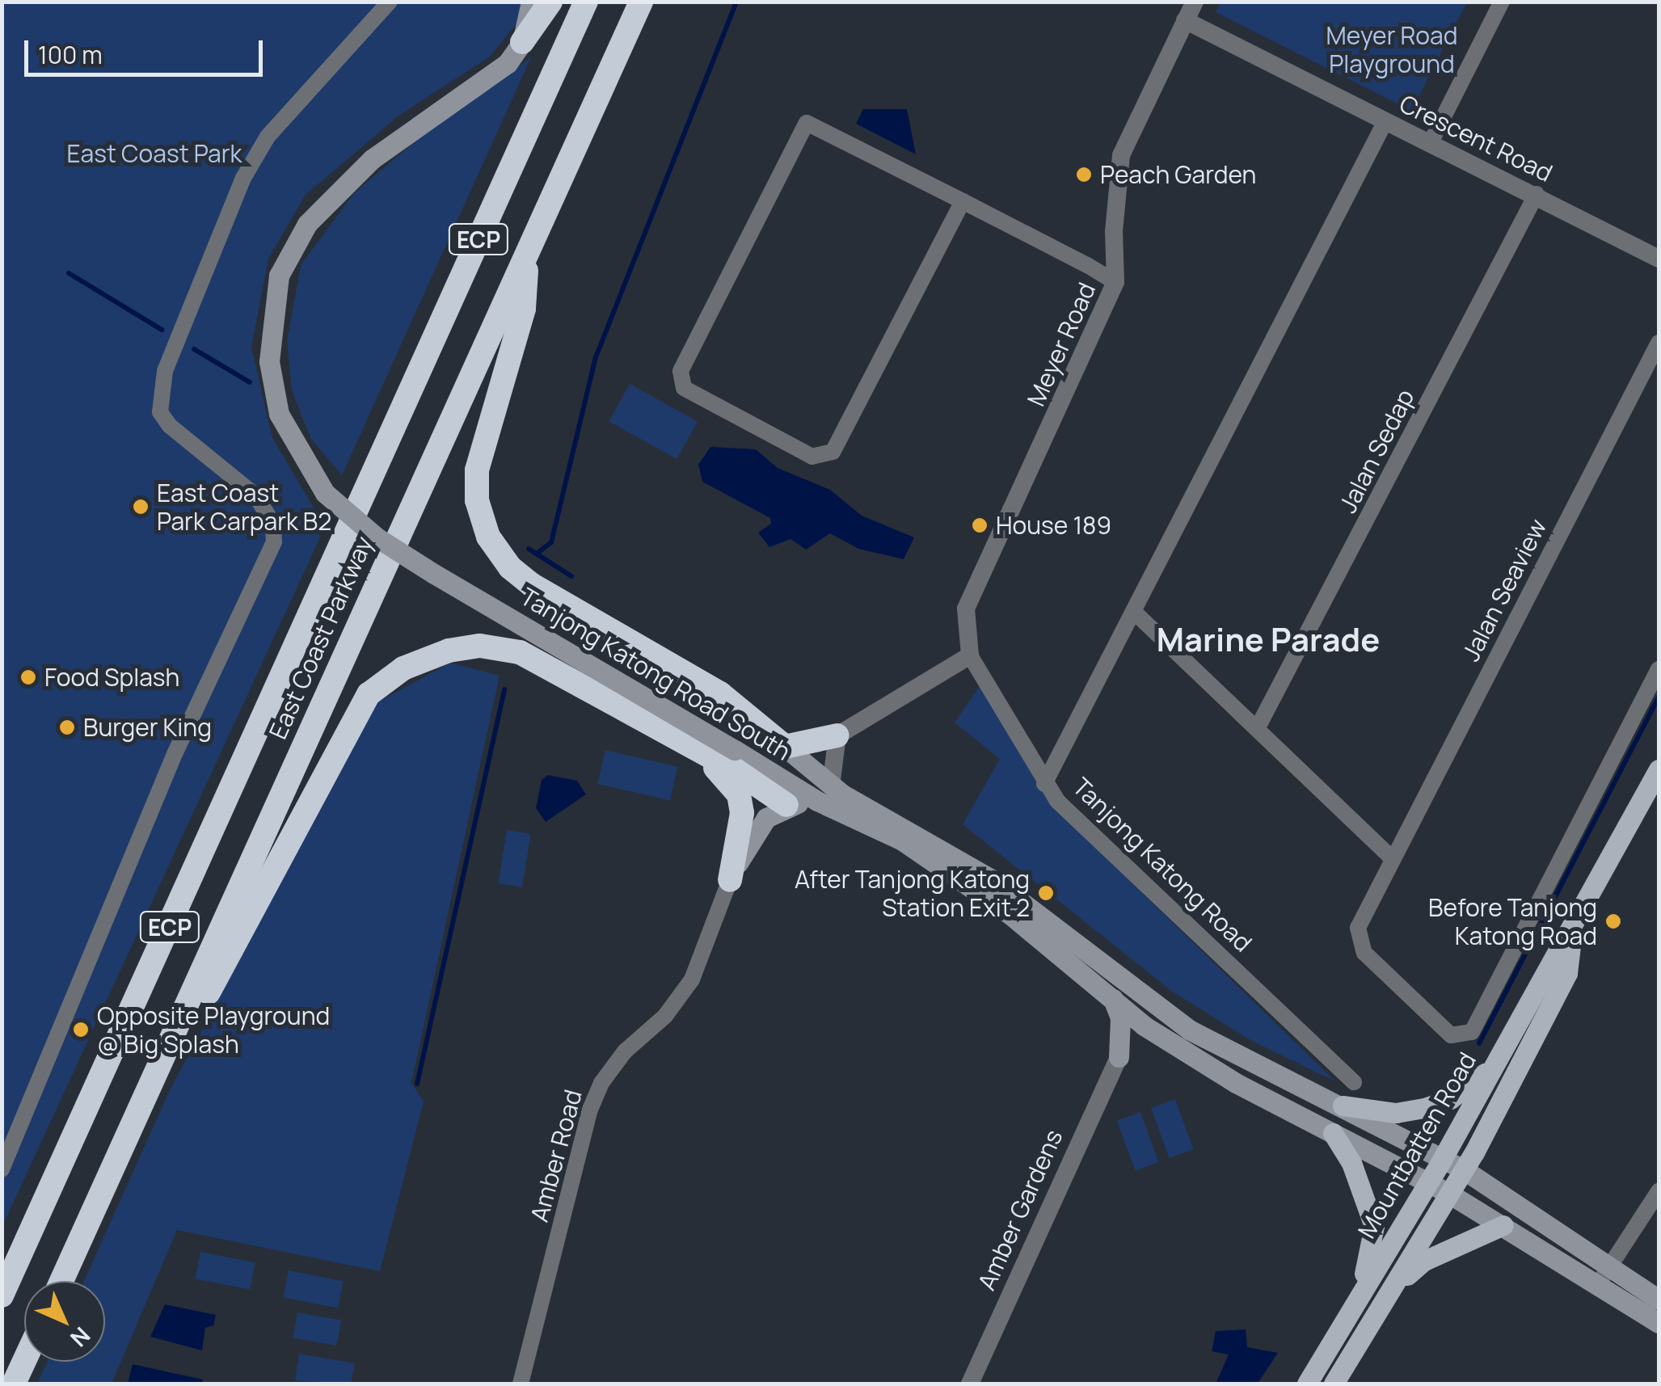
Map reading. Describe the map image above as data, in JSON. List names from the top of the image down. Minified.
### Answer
{"streets":{"highway":["ECP","East Coast Parkway"],"main road":["Tanjong Katong Road South","Mountbatten Road"],"street":["Crescent Road","Meyer Road","Jalan Sedap","Jalan Seaview","Tanjong Katong Road","Amber Road","Amber Gardens"]},"crossings":[["Crescent Road","Meyer Road"],["Crescent Road","Jalan Sedap"],["ECP","East Coast Parkway"],["Meyer Road","Tanjong Katong Road"],["Jalan Seaview","Mountbatten Road"],["Tanjong Katong Road South","Mountbatten Road"]],"districts":["Marine Parade"],"parks":["Meyer Road Playground","East Coast Park"],"places":["Peach Garden","East Coast Park Carpark B2","House 189","Food Splash","Burger King","After Tanjong Katong Station Exit 2","Before Tanjong Katong Road","Opposite Playground @ Big Splash"],"scale_bar":"100 m","north":"bottom right"}
